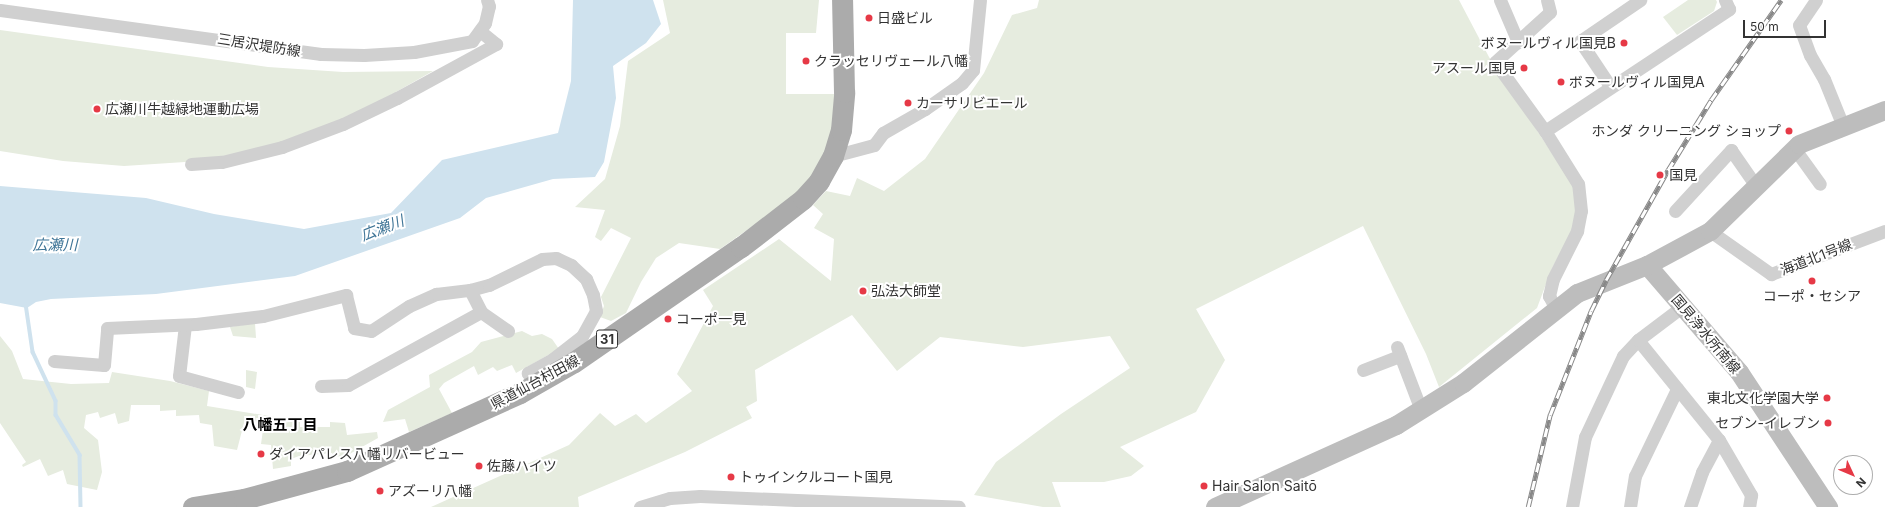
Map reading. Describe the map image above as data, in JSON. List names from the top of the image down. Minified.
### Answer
{"streets":{"main road":["31","県道仙台村田線"],"street":["三居沢堤防線","海道北1号線","国見浄水所南線"]},"districts":["八幡五丁目"],"water":["広瀬川"],"places":["日盛ビル","ボヌールヴィル国見B","クラッセリヴェール八幡","アスール国見","ボヌールヴィル国見A","カーサリビエール","広瀬川牛越緑地運動広場","ホンダ クリーニング ショップ","国見","コーポ・セシア","弘法大師堂","コーポ一見","東北文化学園大学","セブン-イレブン","ダイアパレス八幡リバービュー","佐藤ハイツ","トゥインクルコート国見","Hair Salon Saitō","アズーリ八幡"],"scale_bar":"50 m","north":"bottom right"}
